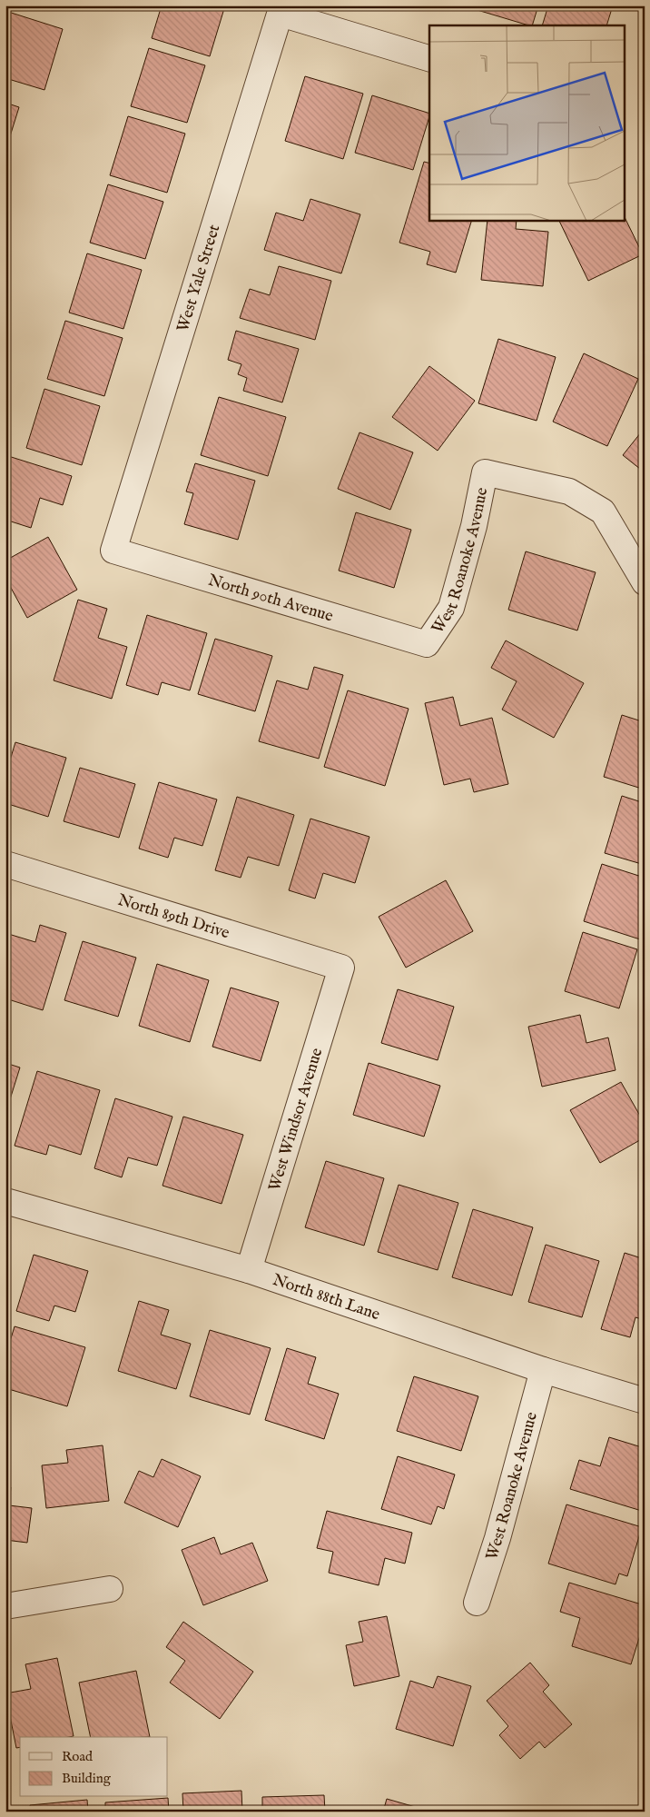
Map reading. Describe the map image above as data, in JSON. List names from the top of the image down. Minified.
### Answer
{"streets":{"street":["West Yale Street","West Roanoke Avenue","North 90th Avenue","North 89th Drive","West Windsor Avenue","North 88th Lane"]},"crossings":[["West Yale Street","North 90th Avenue"],["West Roanoke Avenue","North 90th Avenue"],["West Roanoke Avenue","North 88th Lane"],["North 89th Drive","West Windsor Avenue"],["West Windsor Avenue","North 88th Lane"]],"legend":["Road","Building"]}
